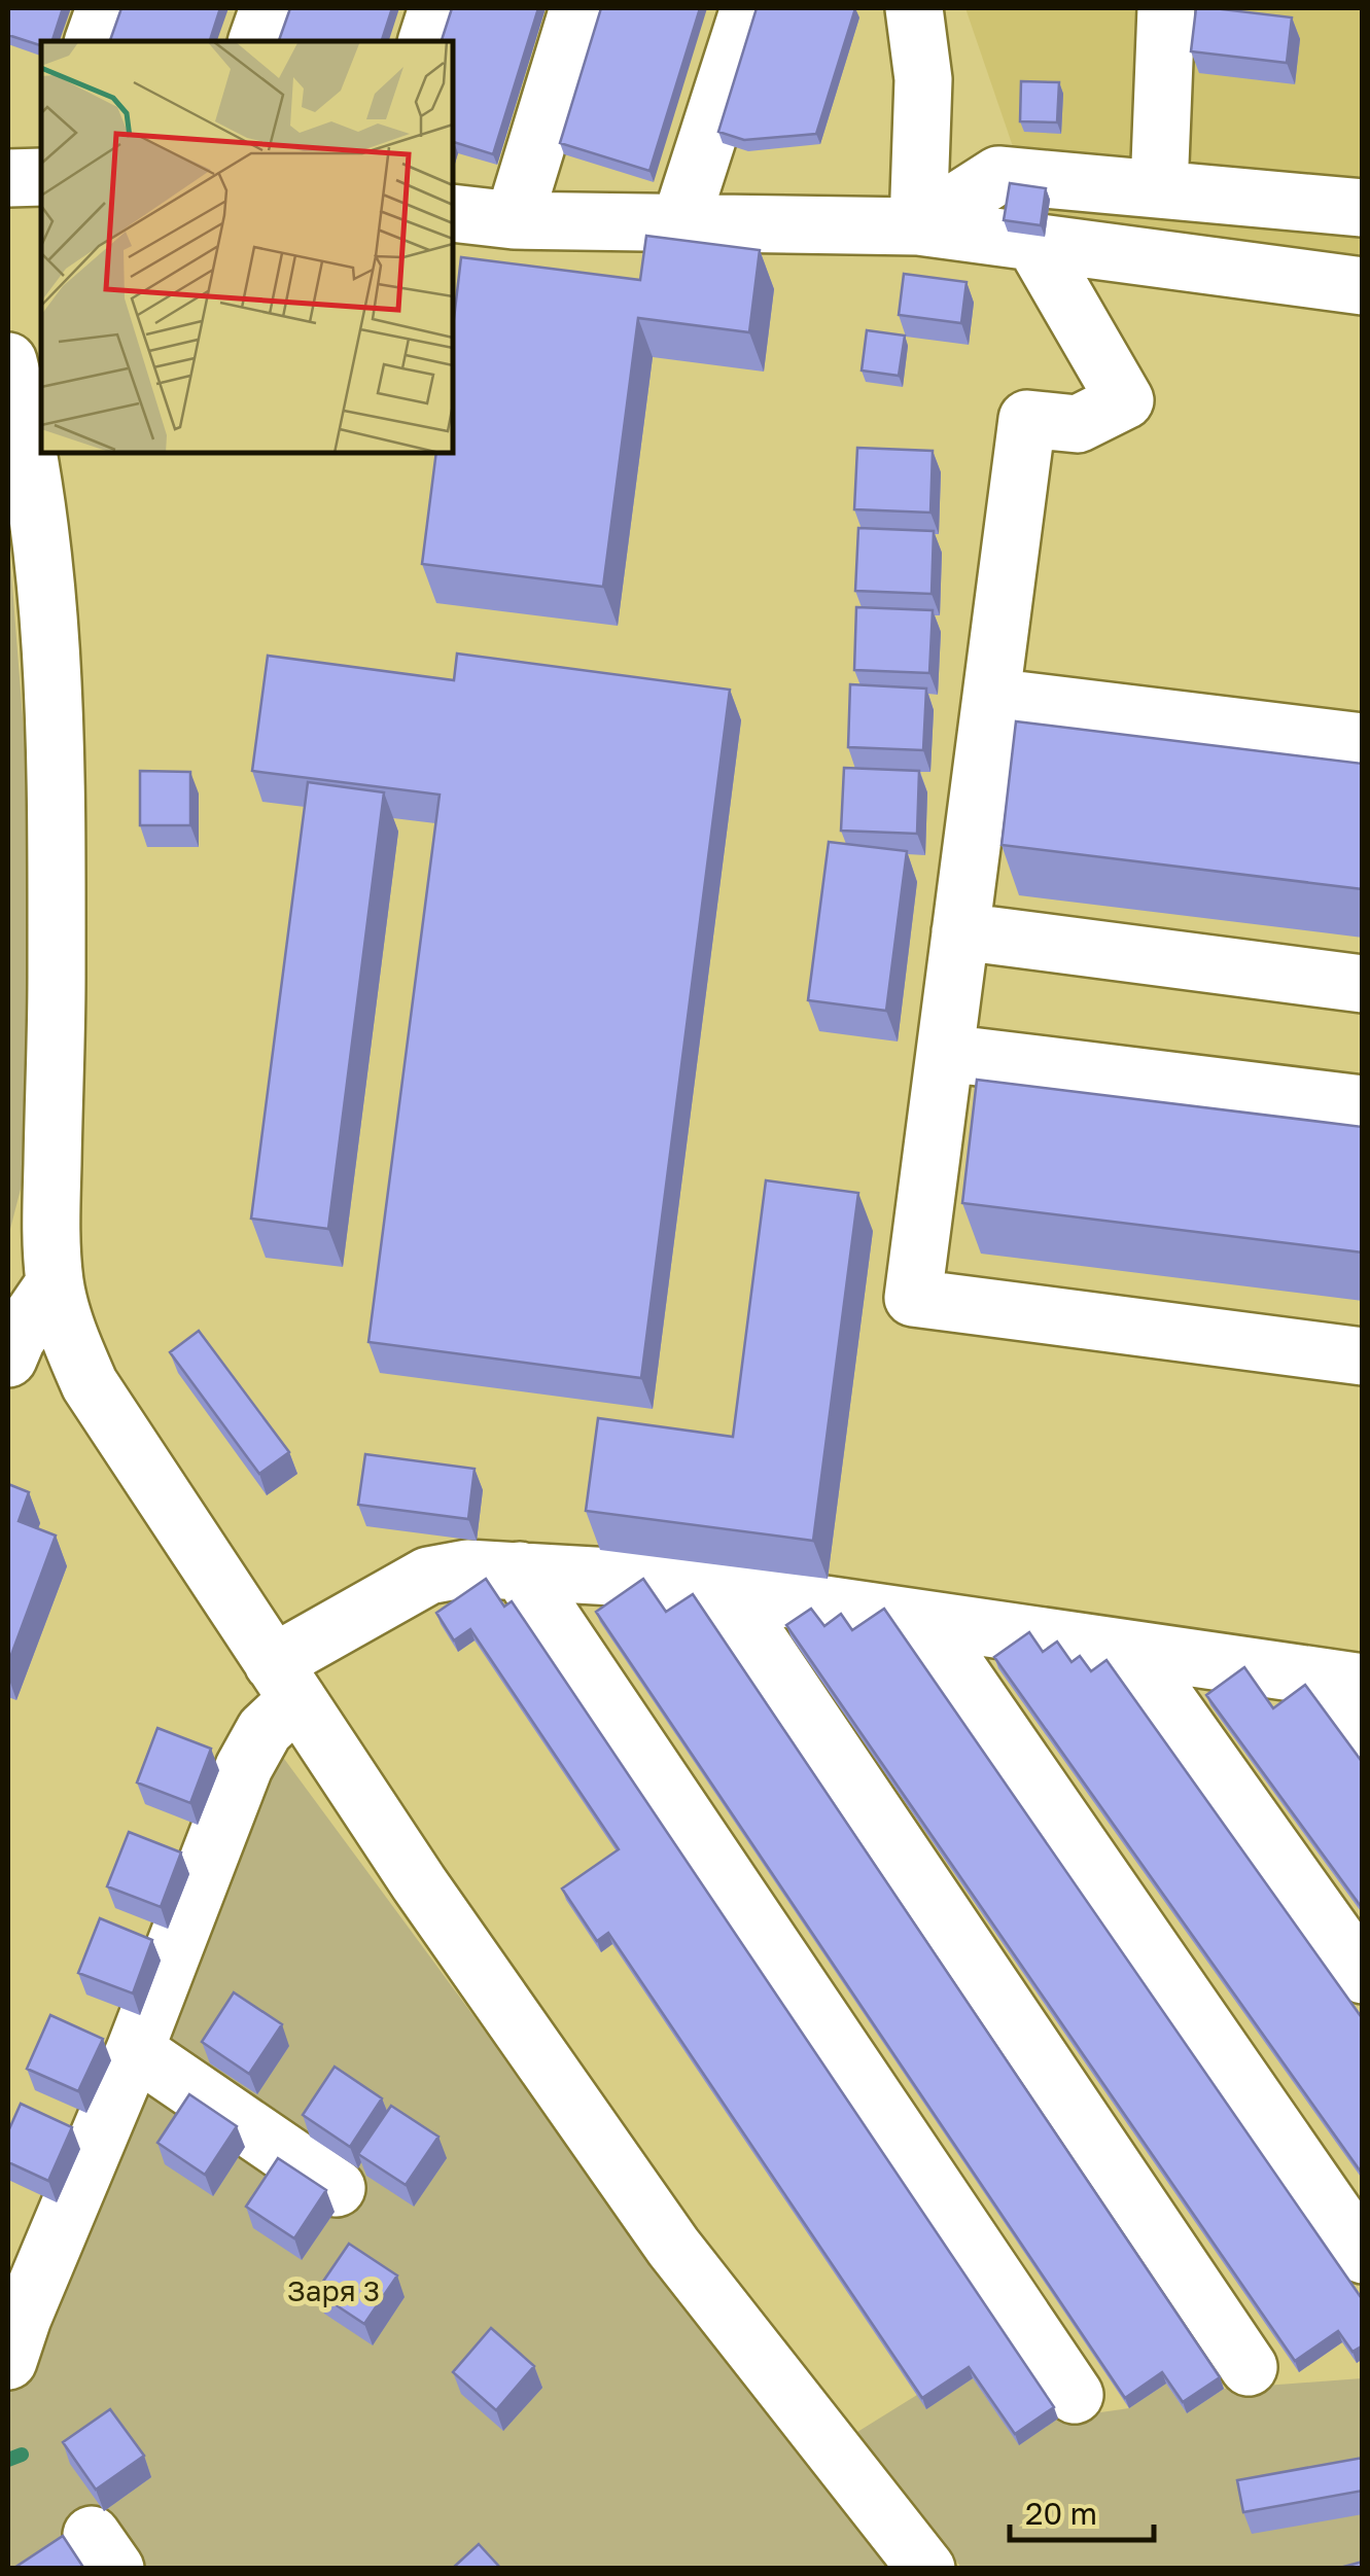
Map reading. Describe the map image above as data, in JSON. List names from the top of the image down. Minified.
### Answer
{"parks":["Заря 3"],"scale_bar":"20 m"}
